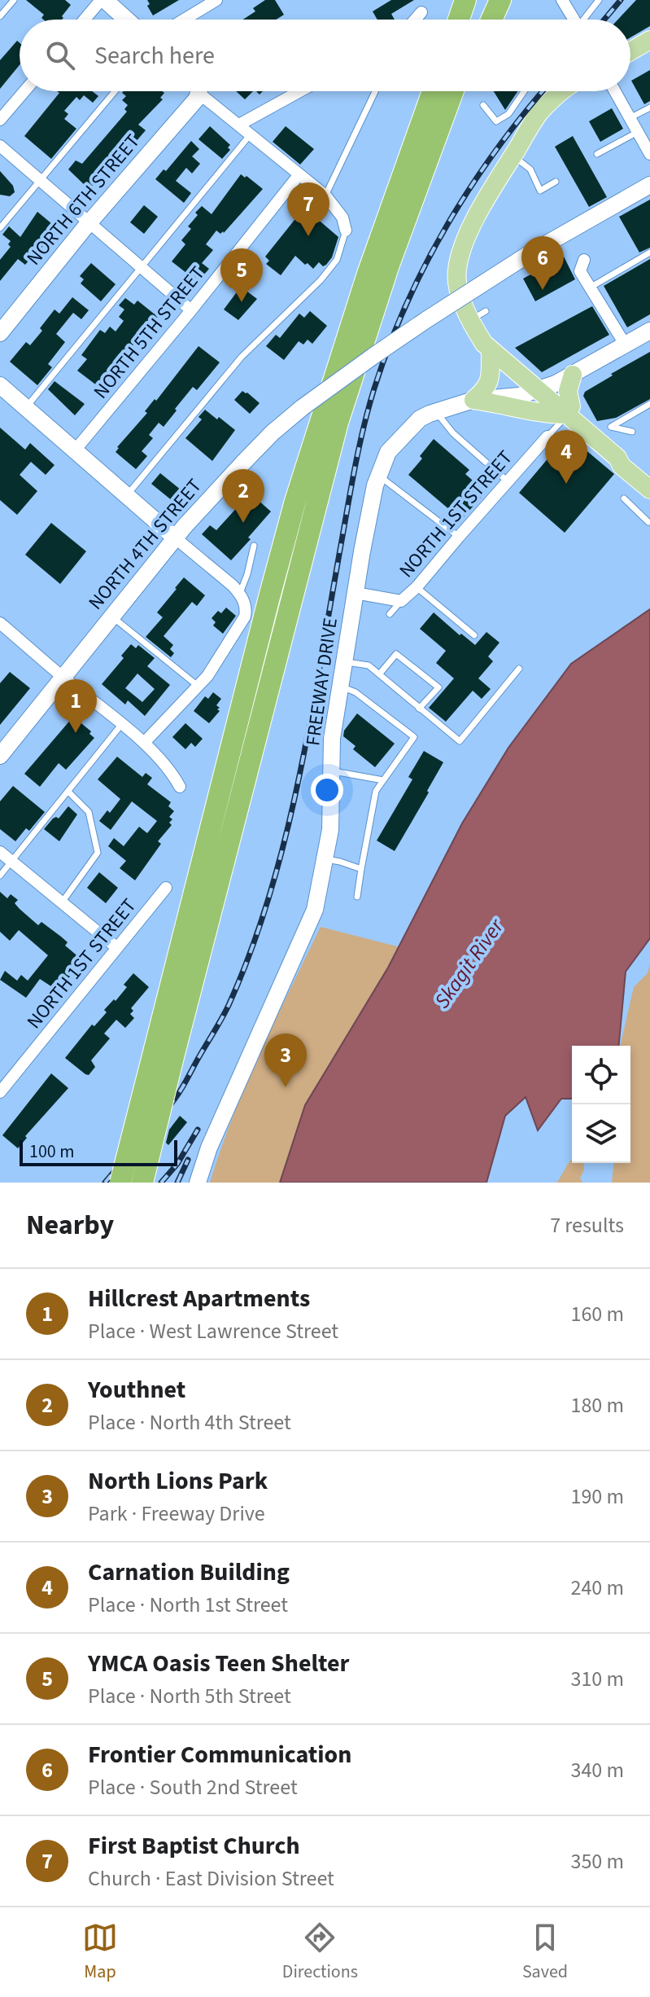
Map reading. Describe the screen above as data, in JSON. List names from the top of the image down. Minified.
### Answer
{"streets":{"street":["NORTH 6TH STREET","NORTH 5TH STREET","NORTH 1ST STREET","NORTH 4TH STREET","FREEWAY DRIVE"]},"crossings":[["NORTH 1ST STREET","FREEWAY DRIVE"]],"water":["Skagit River"],"scale_bar":"100 m","page":{"search":"Search here","pins":["7","6","5","4","2","1","3"],"scale":"100 m","heading":["Nearby","7 results"],"list":[{"mark":"1","name":"Hillcrest Apartments","note":"Place · West Lawrence Street","value":"160 m"},{"mark":"2","name":"Youthnet","note":"Place · North 4th Street","value":"180 m"},{"mark":"3","name":"North Lions Park","note":"Park · Freeway Drive","value":"190 m"},{"mark":"4","name":"Carnation Building","note":"Place · North 1st Street","value":"240 m"},{"mark":"5","name":"YMCA Oasis Teen Shelter","note":"Place · North 5th Street","value":"310 m"},{"mark":"6","name":"Frontier Communication","note":"Place · South 2nd Street","value":"340 m"},{"mark":"7","name":"First Baptist Church","note":"Church · East Division Street","value":"350 m"}],"nav":["Map","Directions","Saved"]}}
